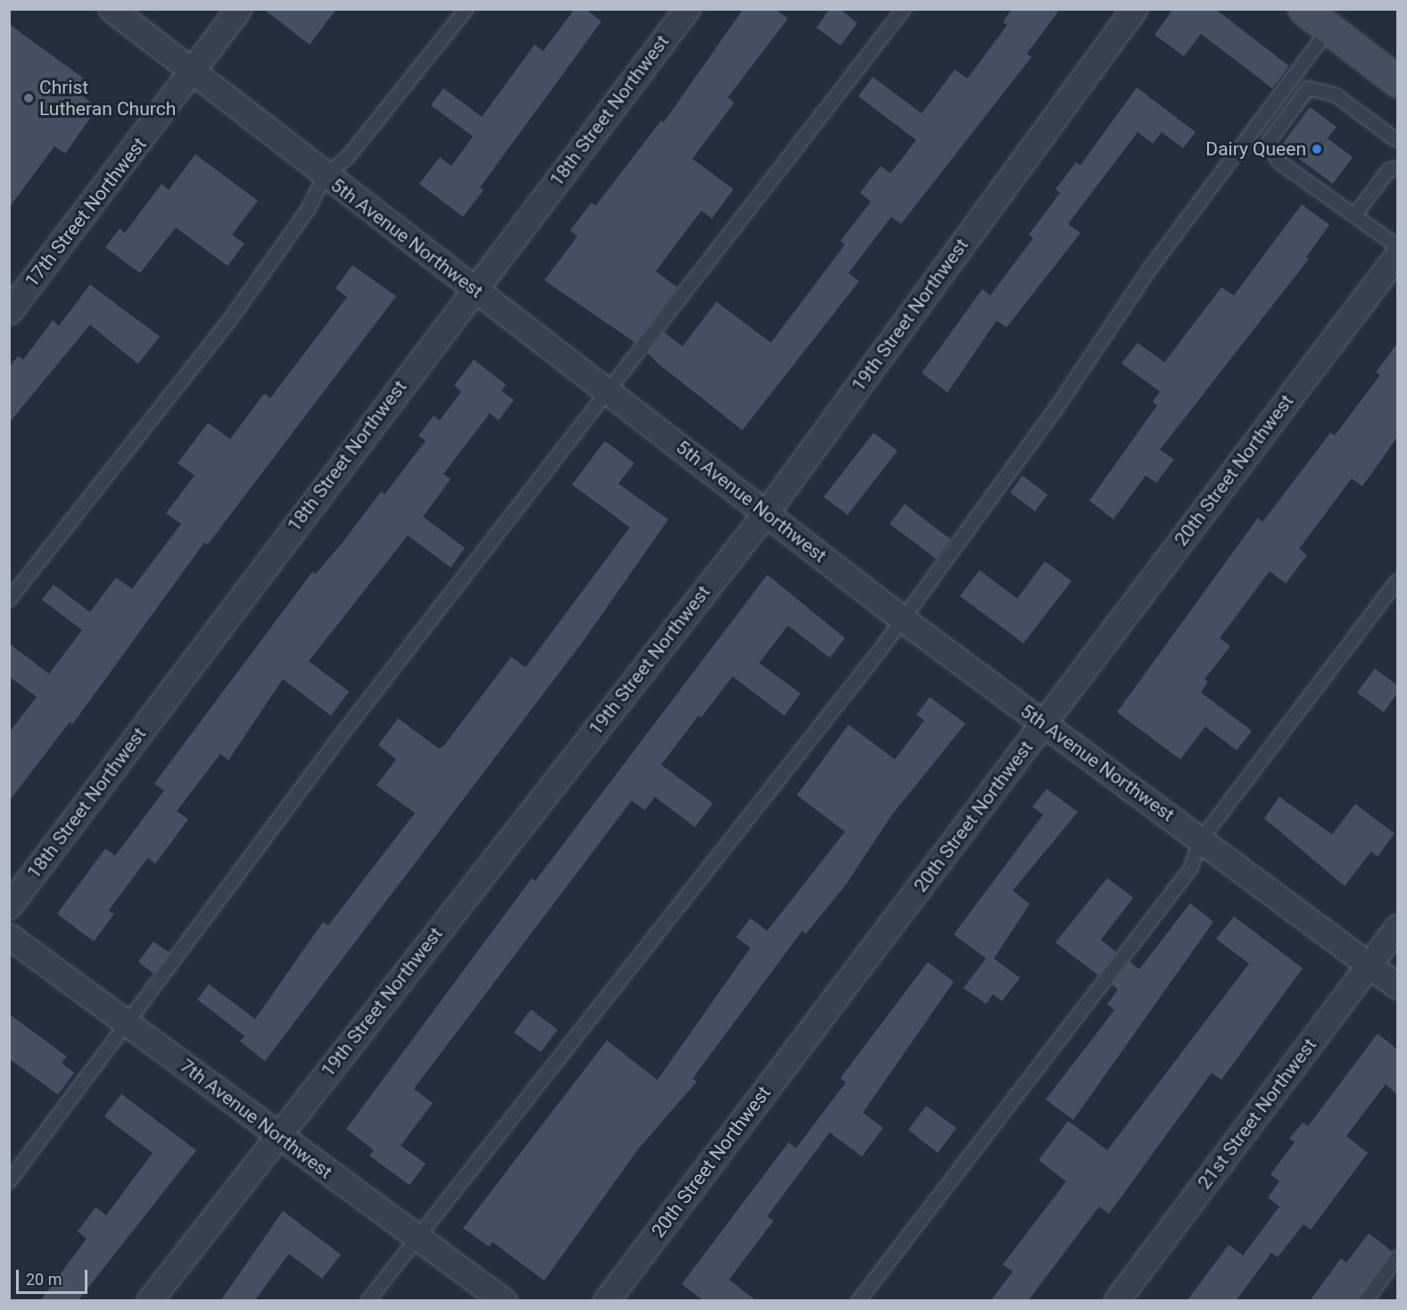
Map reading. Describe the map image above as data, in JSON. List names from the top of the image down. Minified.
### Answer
{"streets":{"street":["18th Street Northwest","17th Street Northwest","5th Avenue Northwest","19th Street Northwest","20th Street Northwest","21st Street Northwest","7th Avenue Northwest"]},"crossings":[["18th Street Northwest","5th Avenue Northwest"],["17th Street Northwest","5th Avenue Northwest"],["5th Avenue Northwest","19th Street Northwest"],["5th Avenue Northwest","20th Street Northwest"],["5th Avenue Northwest","21st Street Northwest"],["19th Street Northwest","7th Avenue Northwest"]],"places":["Christ Lutheran Church","Dairy Queen"],"scale_bar":"20 m"}
